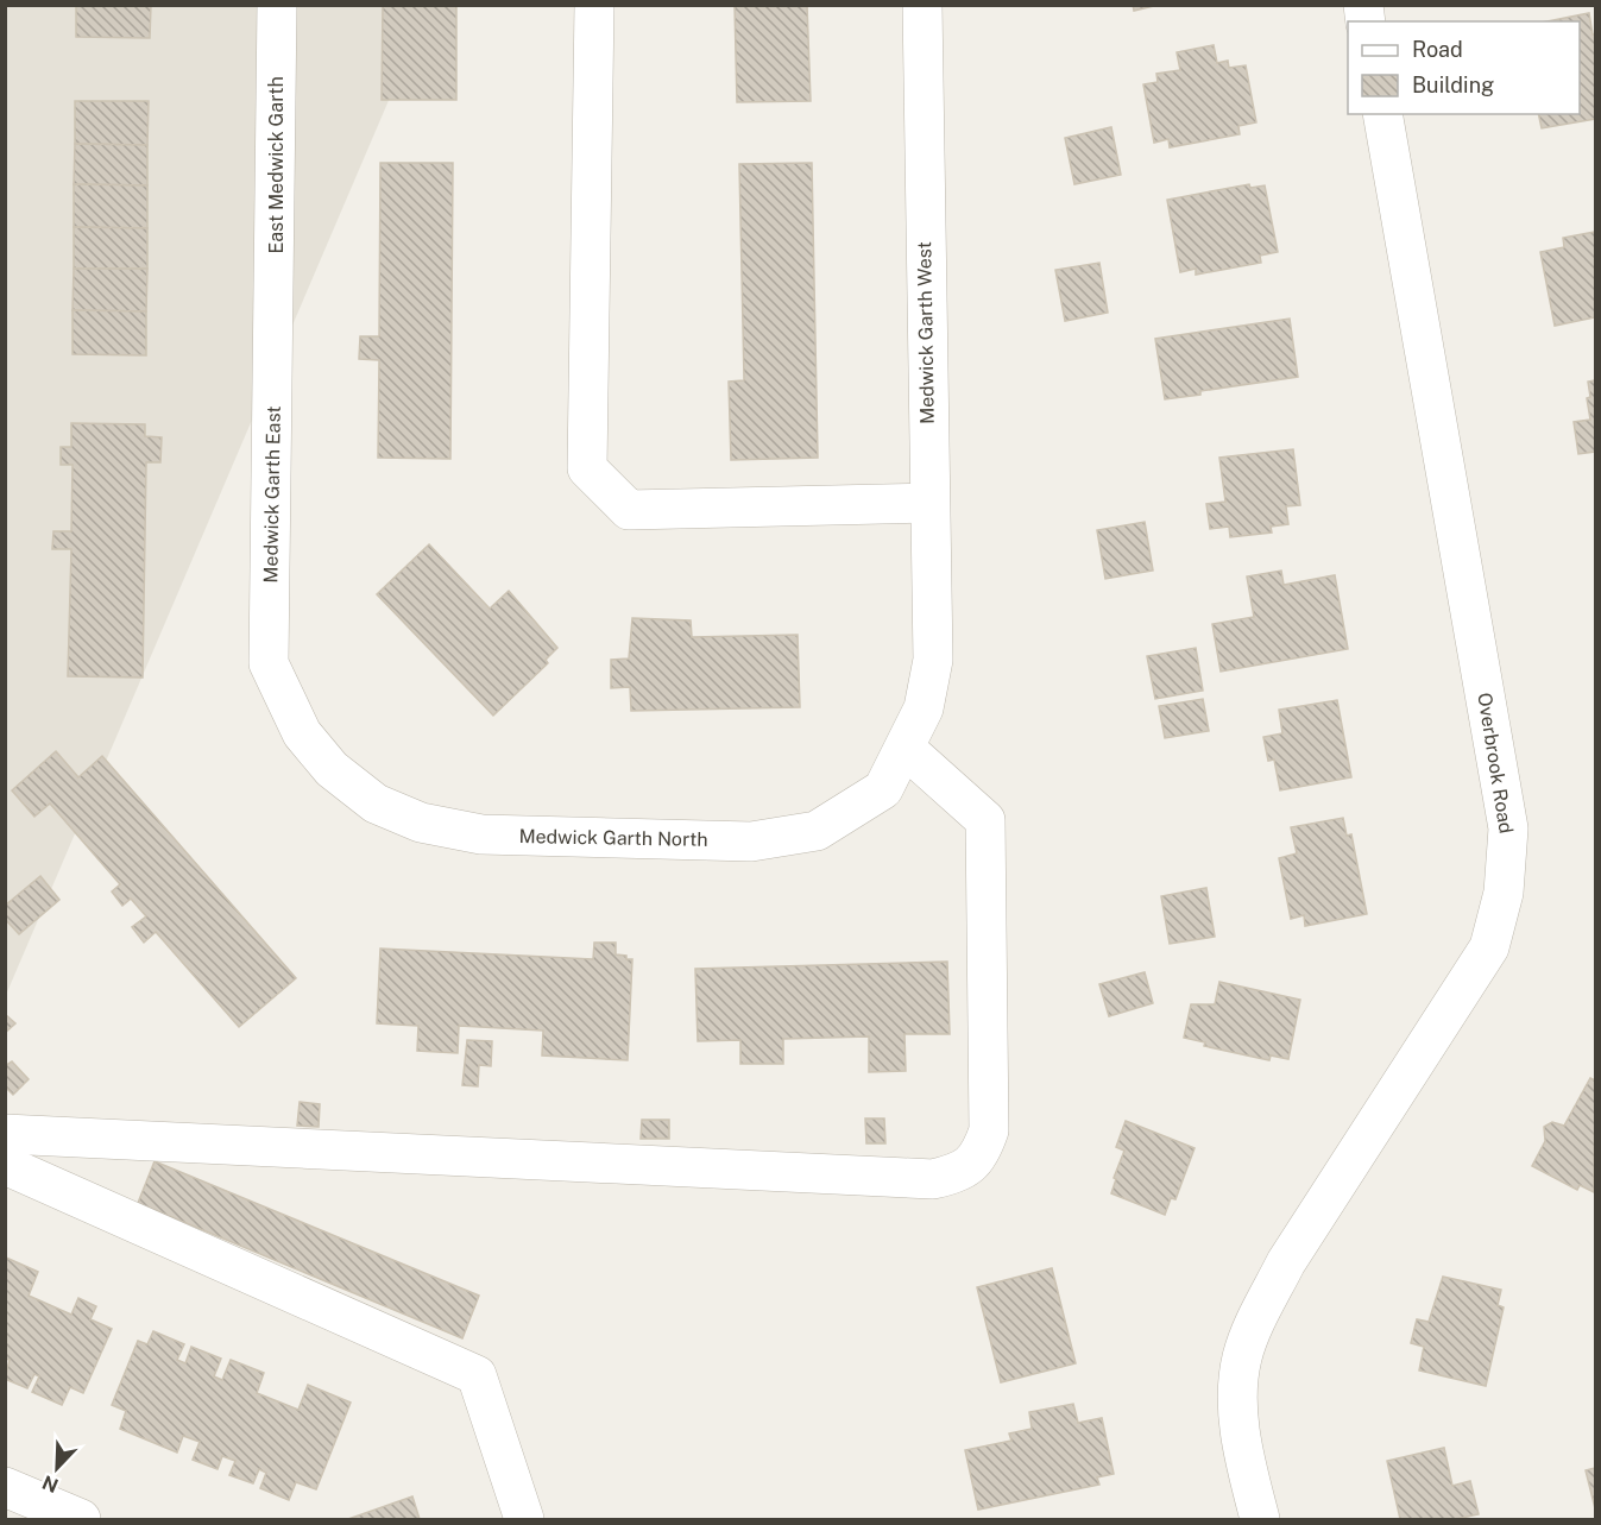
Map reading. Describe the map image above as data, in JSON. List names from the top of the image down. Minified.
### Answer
{"streets":{"street":["East Medwick Garth","Medwick Garth West","Medwick Garth East","Overbrook Road","Medwick Garth North"]},"crossings":[["East Medwick Garth","Medwick Garth East"],["Medwick Garth West","Medwick Garth North"],["Medwick Garth East","Medwick Garth North"]],"legend":["Road","Building"],"north":"bottom left"}
